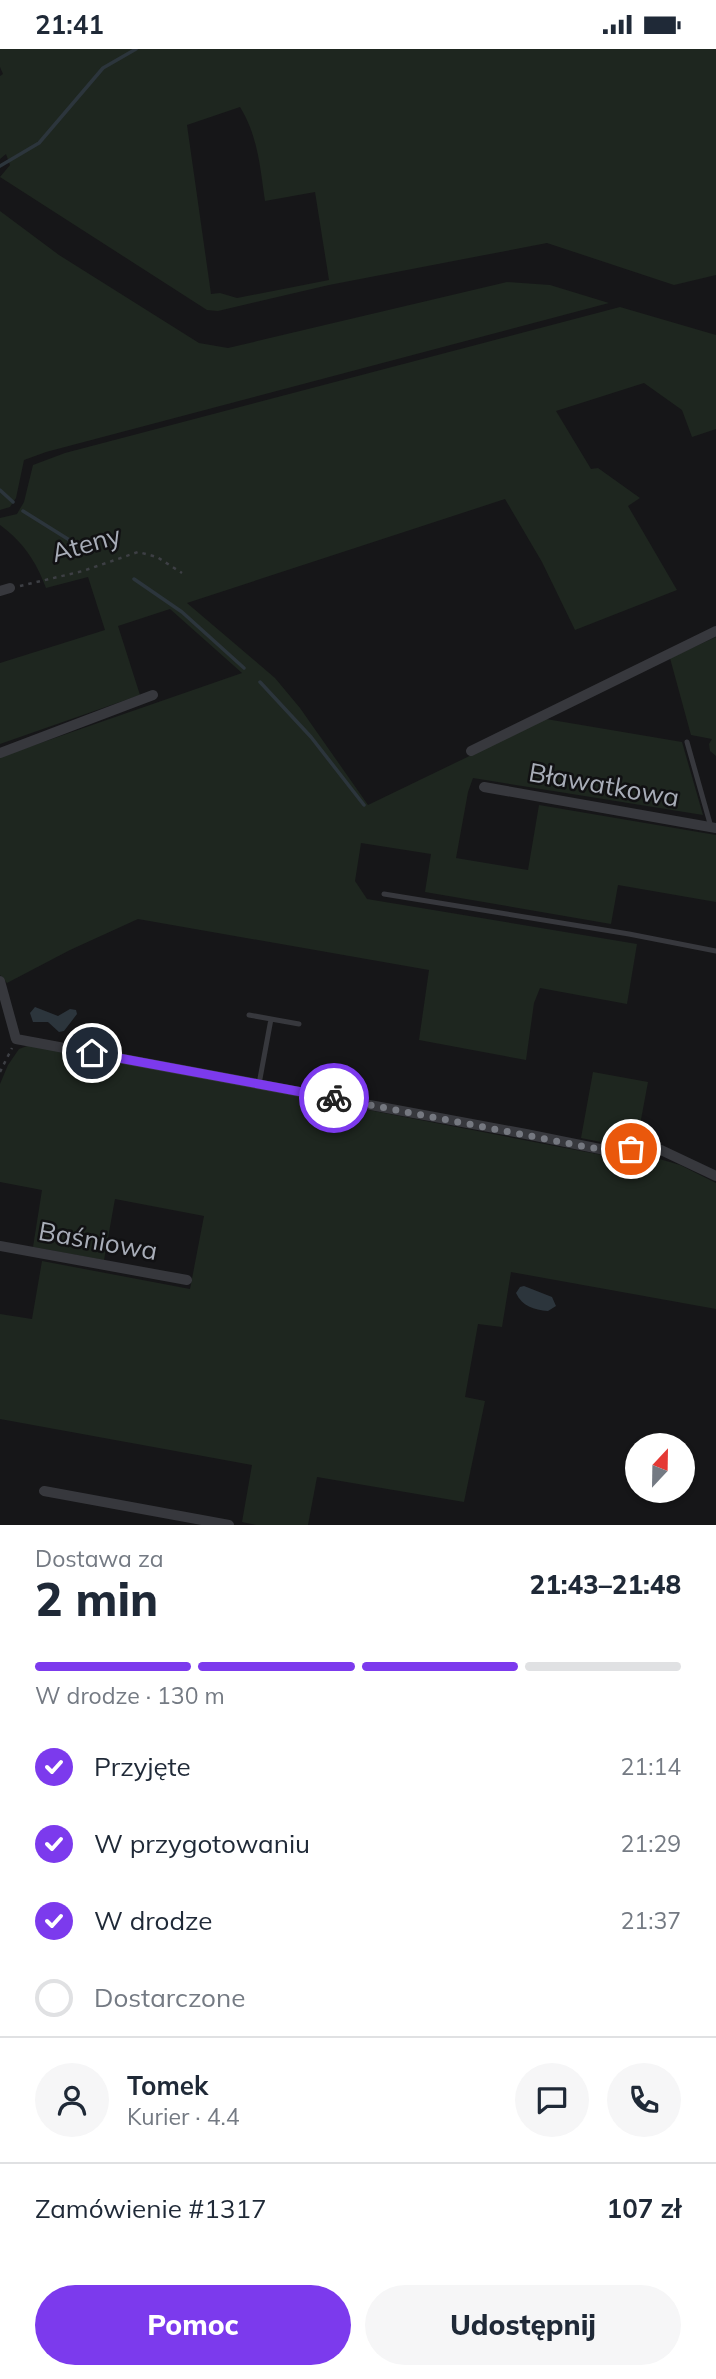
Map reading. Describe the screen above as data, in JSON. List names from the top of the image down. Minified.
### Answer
{"streets":{"street":["Bławatkowa","Baśniowa"],"path":["Ateny"]},"north":"top","page":{"status":"21:41","heading":["2 min","Dostawa za","21:43–21:48"],"panel":["Tomek","Kurier · 4.4","Zamówienie #1317","107 zł"],"bar":"W drodze · 130 m","list":[["Przyjęte","21:14"],["W przygotowaniu","21:29"],["W drodze","21:37"],"Dostarczone"],"buttons":["Pomoc","Udostępnij"]}}
